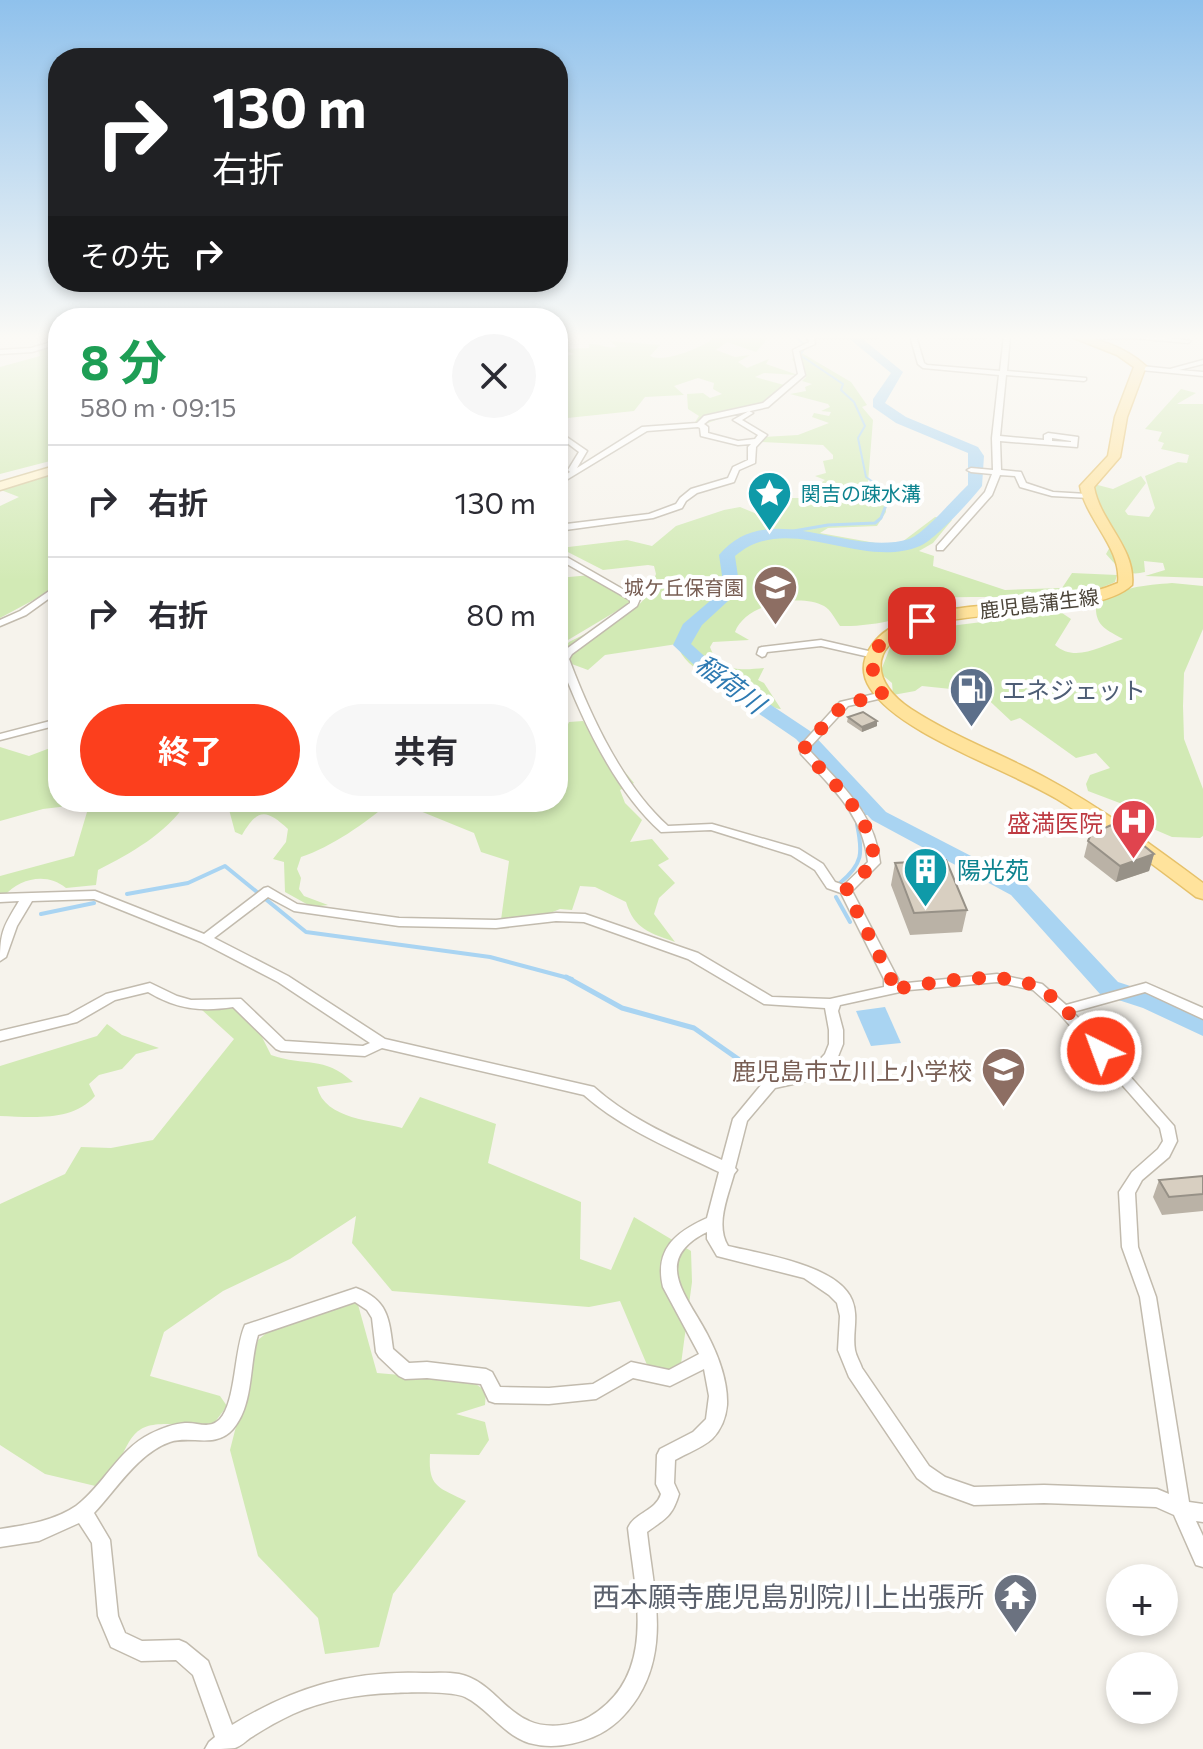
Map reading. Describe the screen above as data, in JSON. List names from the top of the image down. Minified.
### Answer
{"streets":{"main road":["鹿児島蒲生線"]},"water":["稲荷川"],"places":{"place":["関吉の疎水溝"],"school or university":["城ケ丘保育園","鹿児島市立川上小学校"],"fuel station":["エネジェット"],"hospital":["盛満医院"],"building":["陽光苑"],"temple":["西本願寺鹿児島別院川上出張所"]},"page":{"turn":["130 m","右折"],"then":"その先","heading":["8 分","580 m · 09:15"],"list":[{"name":"右折","value":"130 m"},{"name":"右折","value":"80 m"}],"buttons":["終了","共有"],"map_buttons":["+","−"]}}
